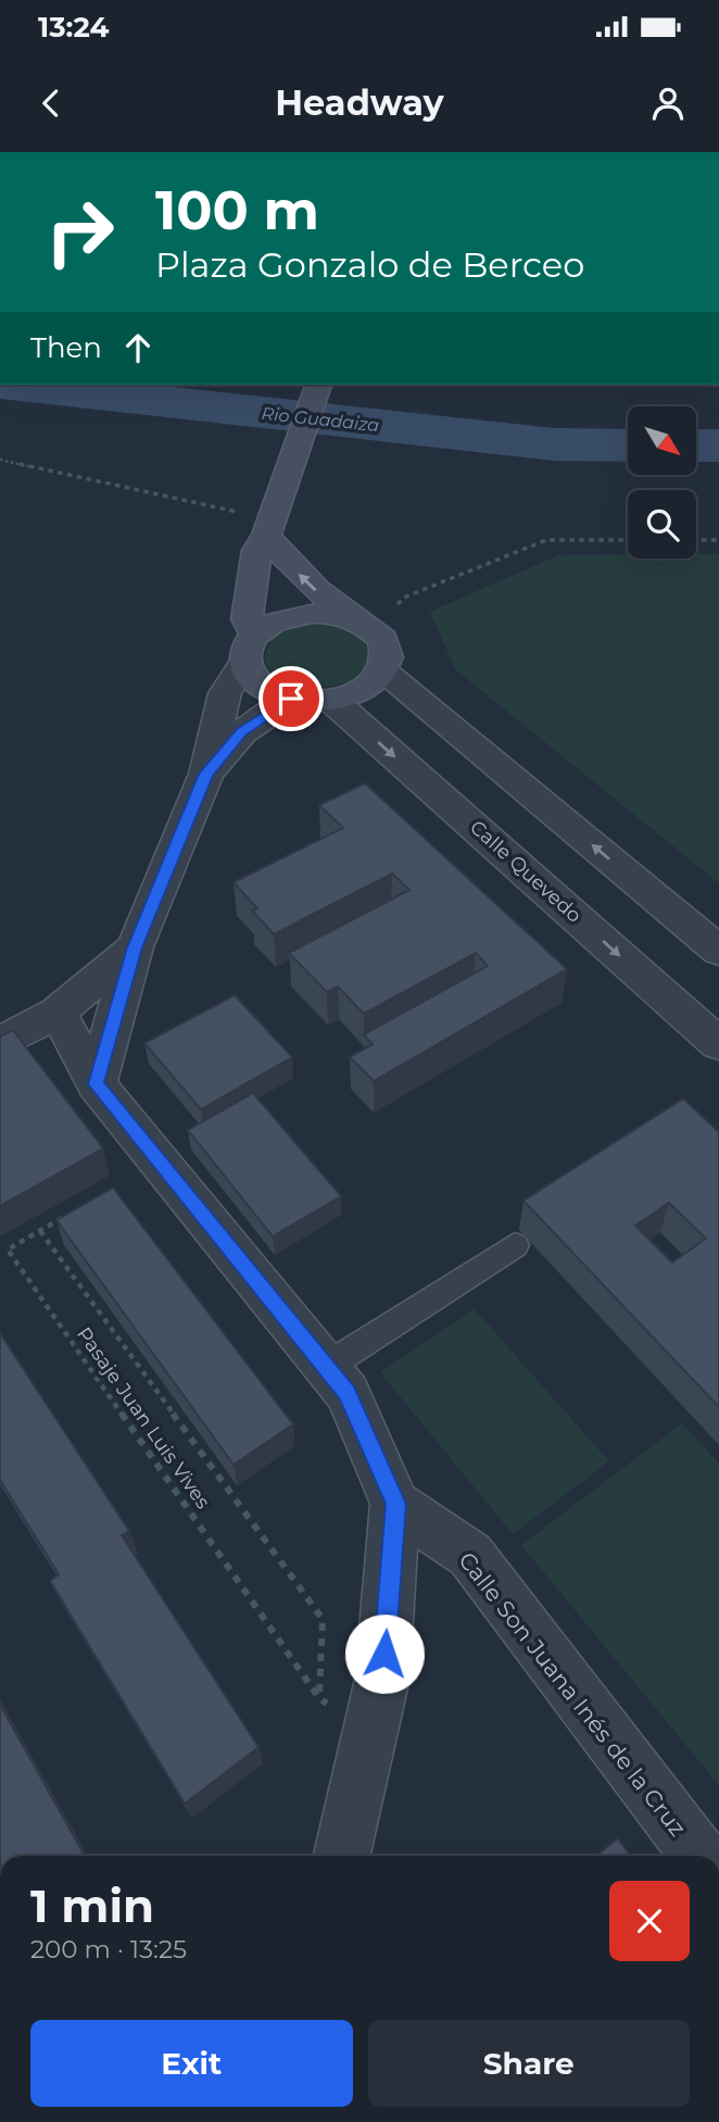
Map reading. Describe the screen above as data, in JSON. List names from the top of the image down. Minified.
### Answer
{"streets":{"street":["Calle Quevedo","Calle Son Juana Inés de la Cruz"],"path":["Pasaje Juan Luis Vives"]},"water":["Rio Guadaiza"],"north":"bottom right","page":{"status":"13:24","header":"Headway","turn":["100 m","Plaza Gonzalo de Berceo"],"then":"Then","heading":["1 min","200 m · 13:25"],"buttons":["Exit","Share"]}}
